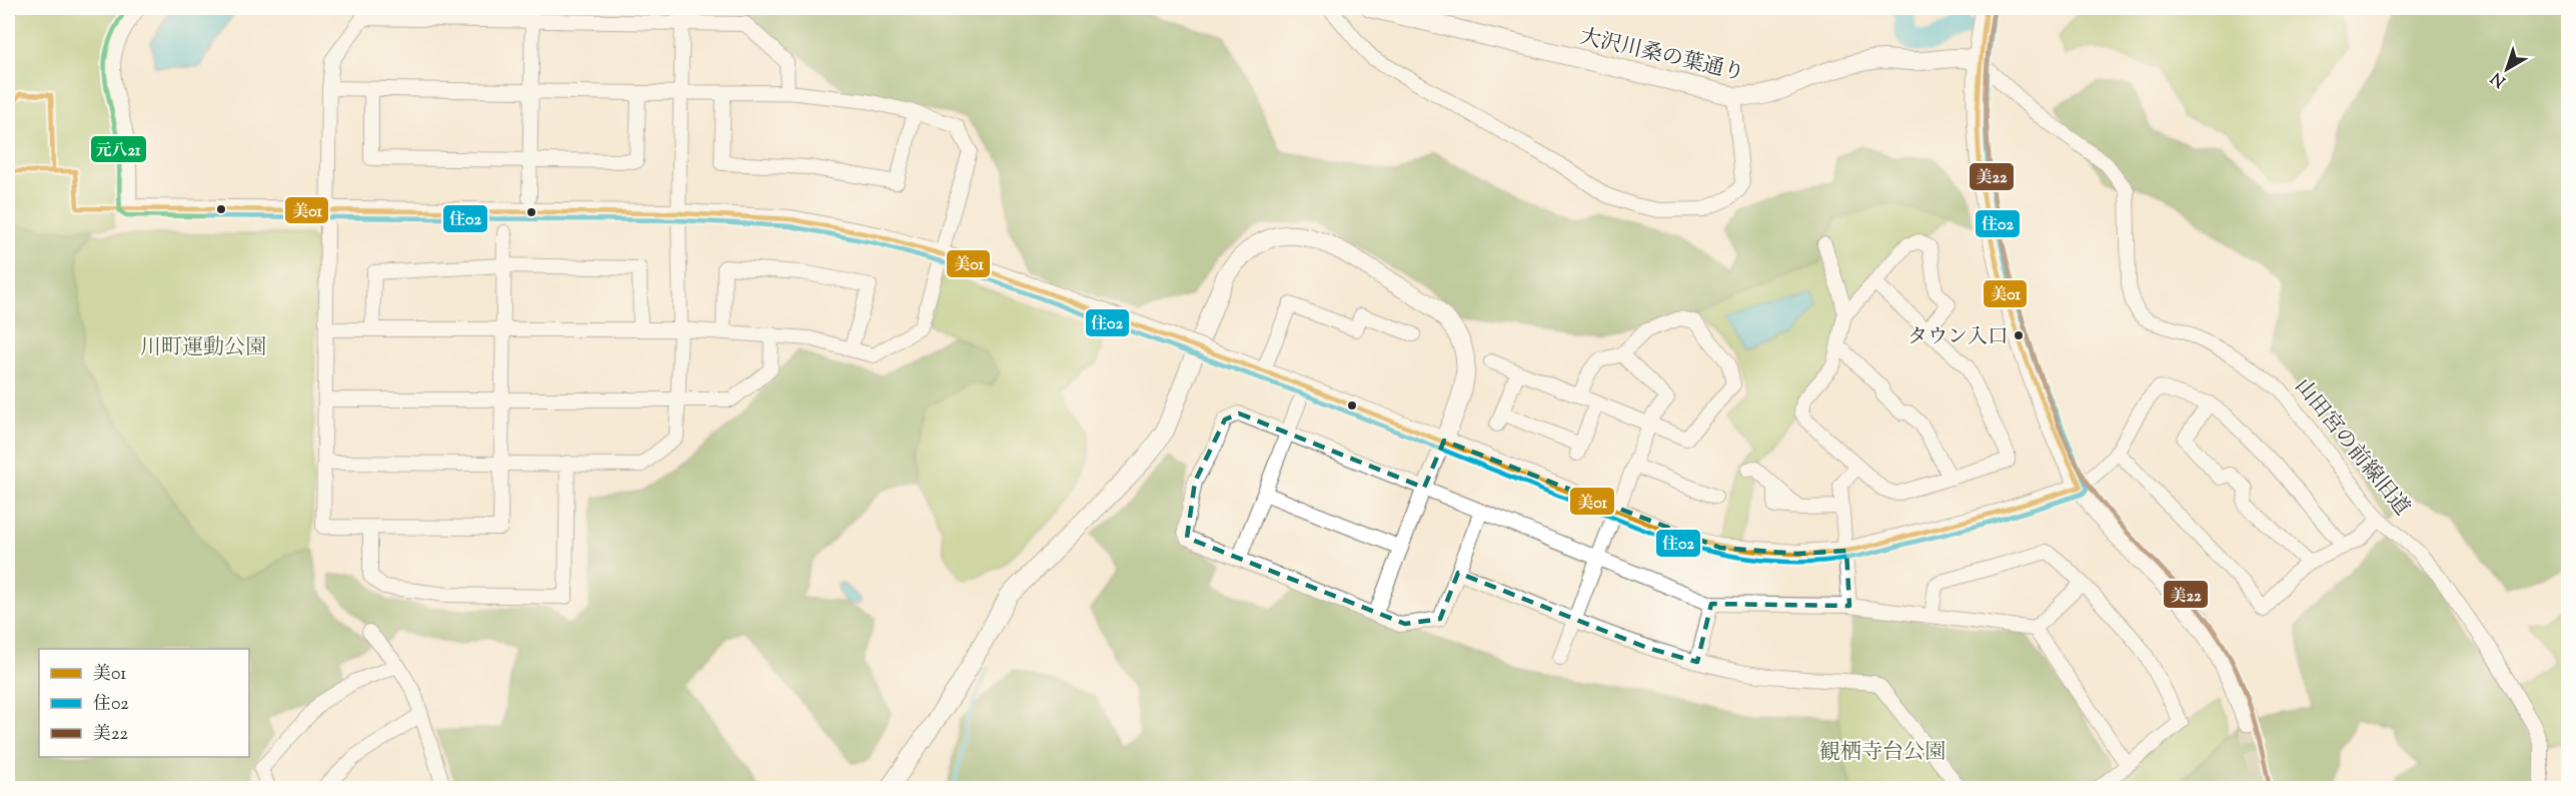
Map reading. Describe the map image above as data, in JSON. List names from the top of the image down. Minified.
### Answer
{"streets":{"street":["大沢川桑の葉通り","山田宮の前線旧道"]},"crossings":[["大沢川桑の葉通り","山田宮の前線旧道"]],"parks":["川町運動公園","観栖寺台公園"],"places":["タウン入口"],"lines":["transit line 美01","transit line 元八21","transit line 住02","transit line 美22"],"legend":["美01","住02","美22"],"north":"bottom left"}
